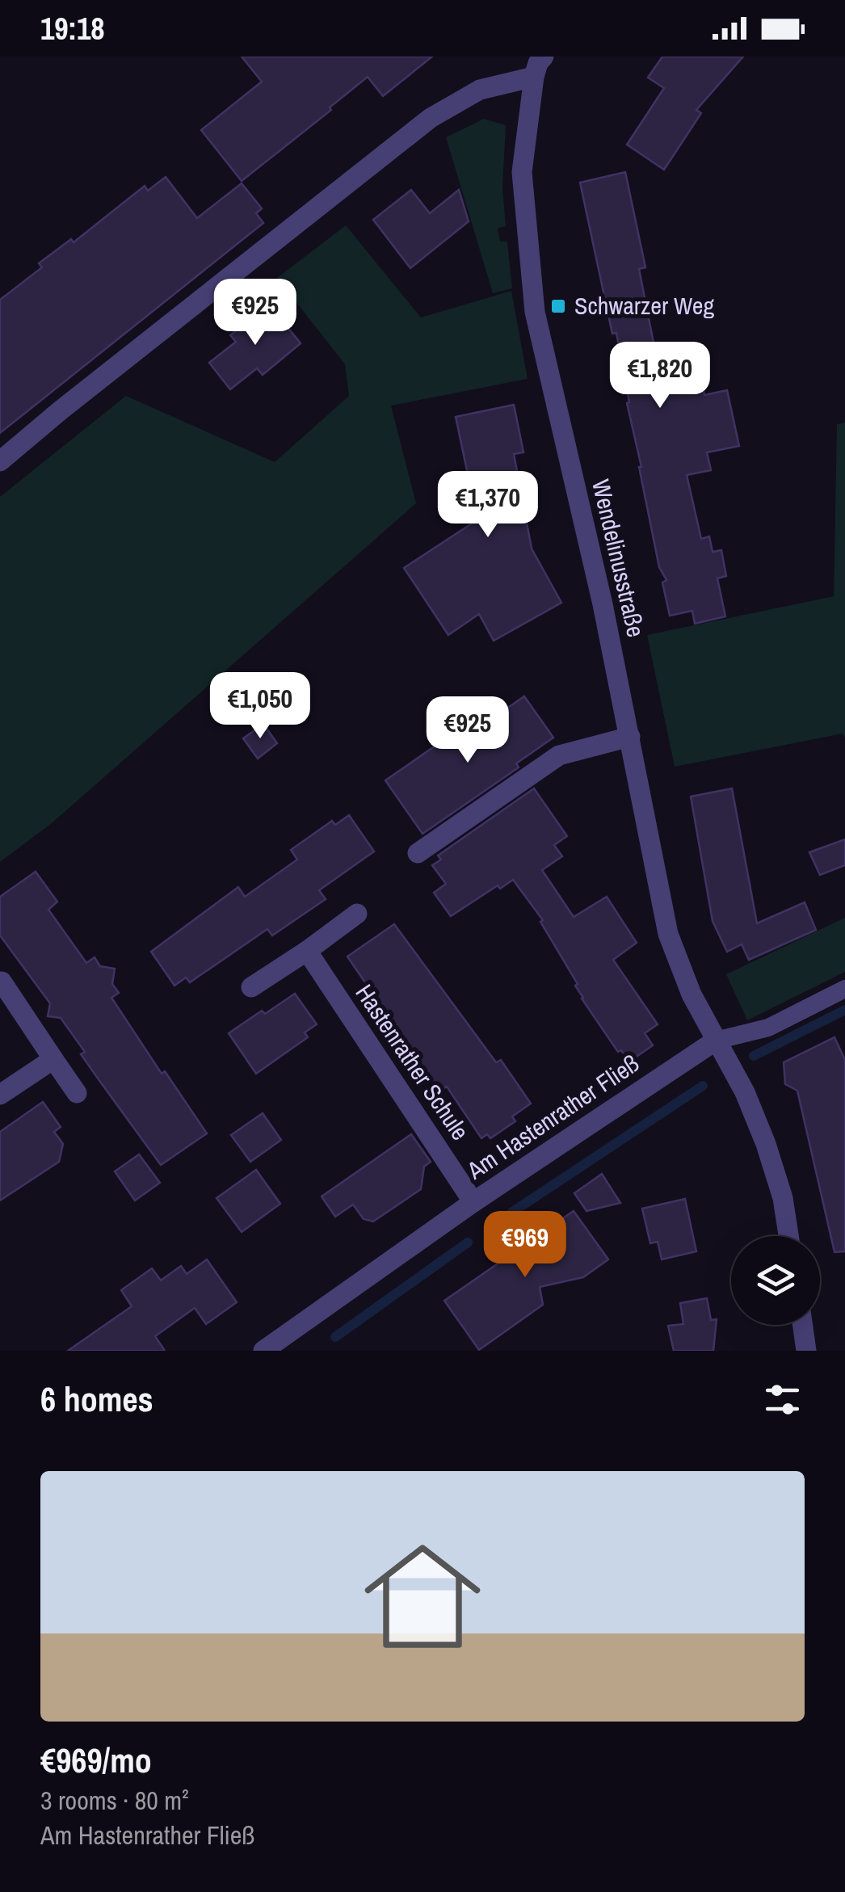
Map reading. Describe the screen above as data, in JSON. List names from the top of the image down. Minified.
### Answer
{"streets":{"street":["Wendelinusstraße","Hastenrather Schule","Am Hastenrather Fließ"]},"crossings":[["Wendelinusstraße","Am Hastenrather Fließ"],["Hastenrather Schule","Am Hastenrather Fließ"]],"places":{"transit":["Schwarzer Weg"]},"page":{"status":"19:18","price":["€925","€1,820","€1,370","€1,050","€925","€969"],"heading":"6 homes","list":[{"name":"€969/mo","note":"3 rooms · 80 m² · Am Hastenrather Fließ"}]}}
